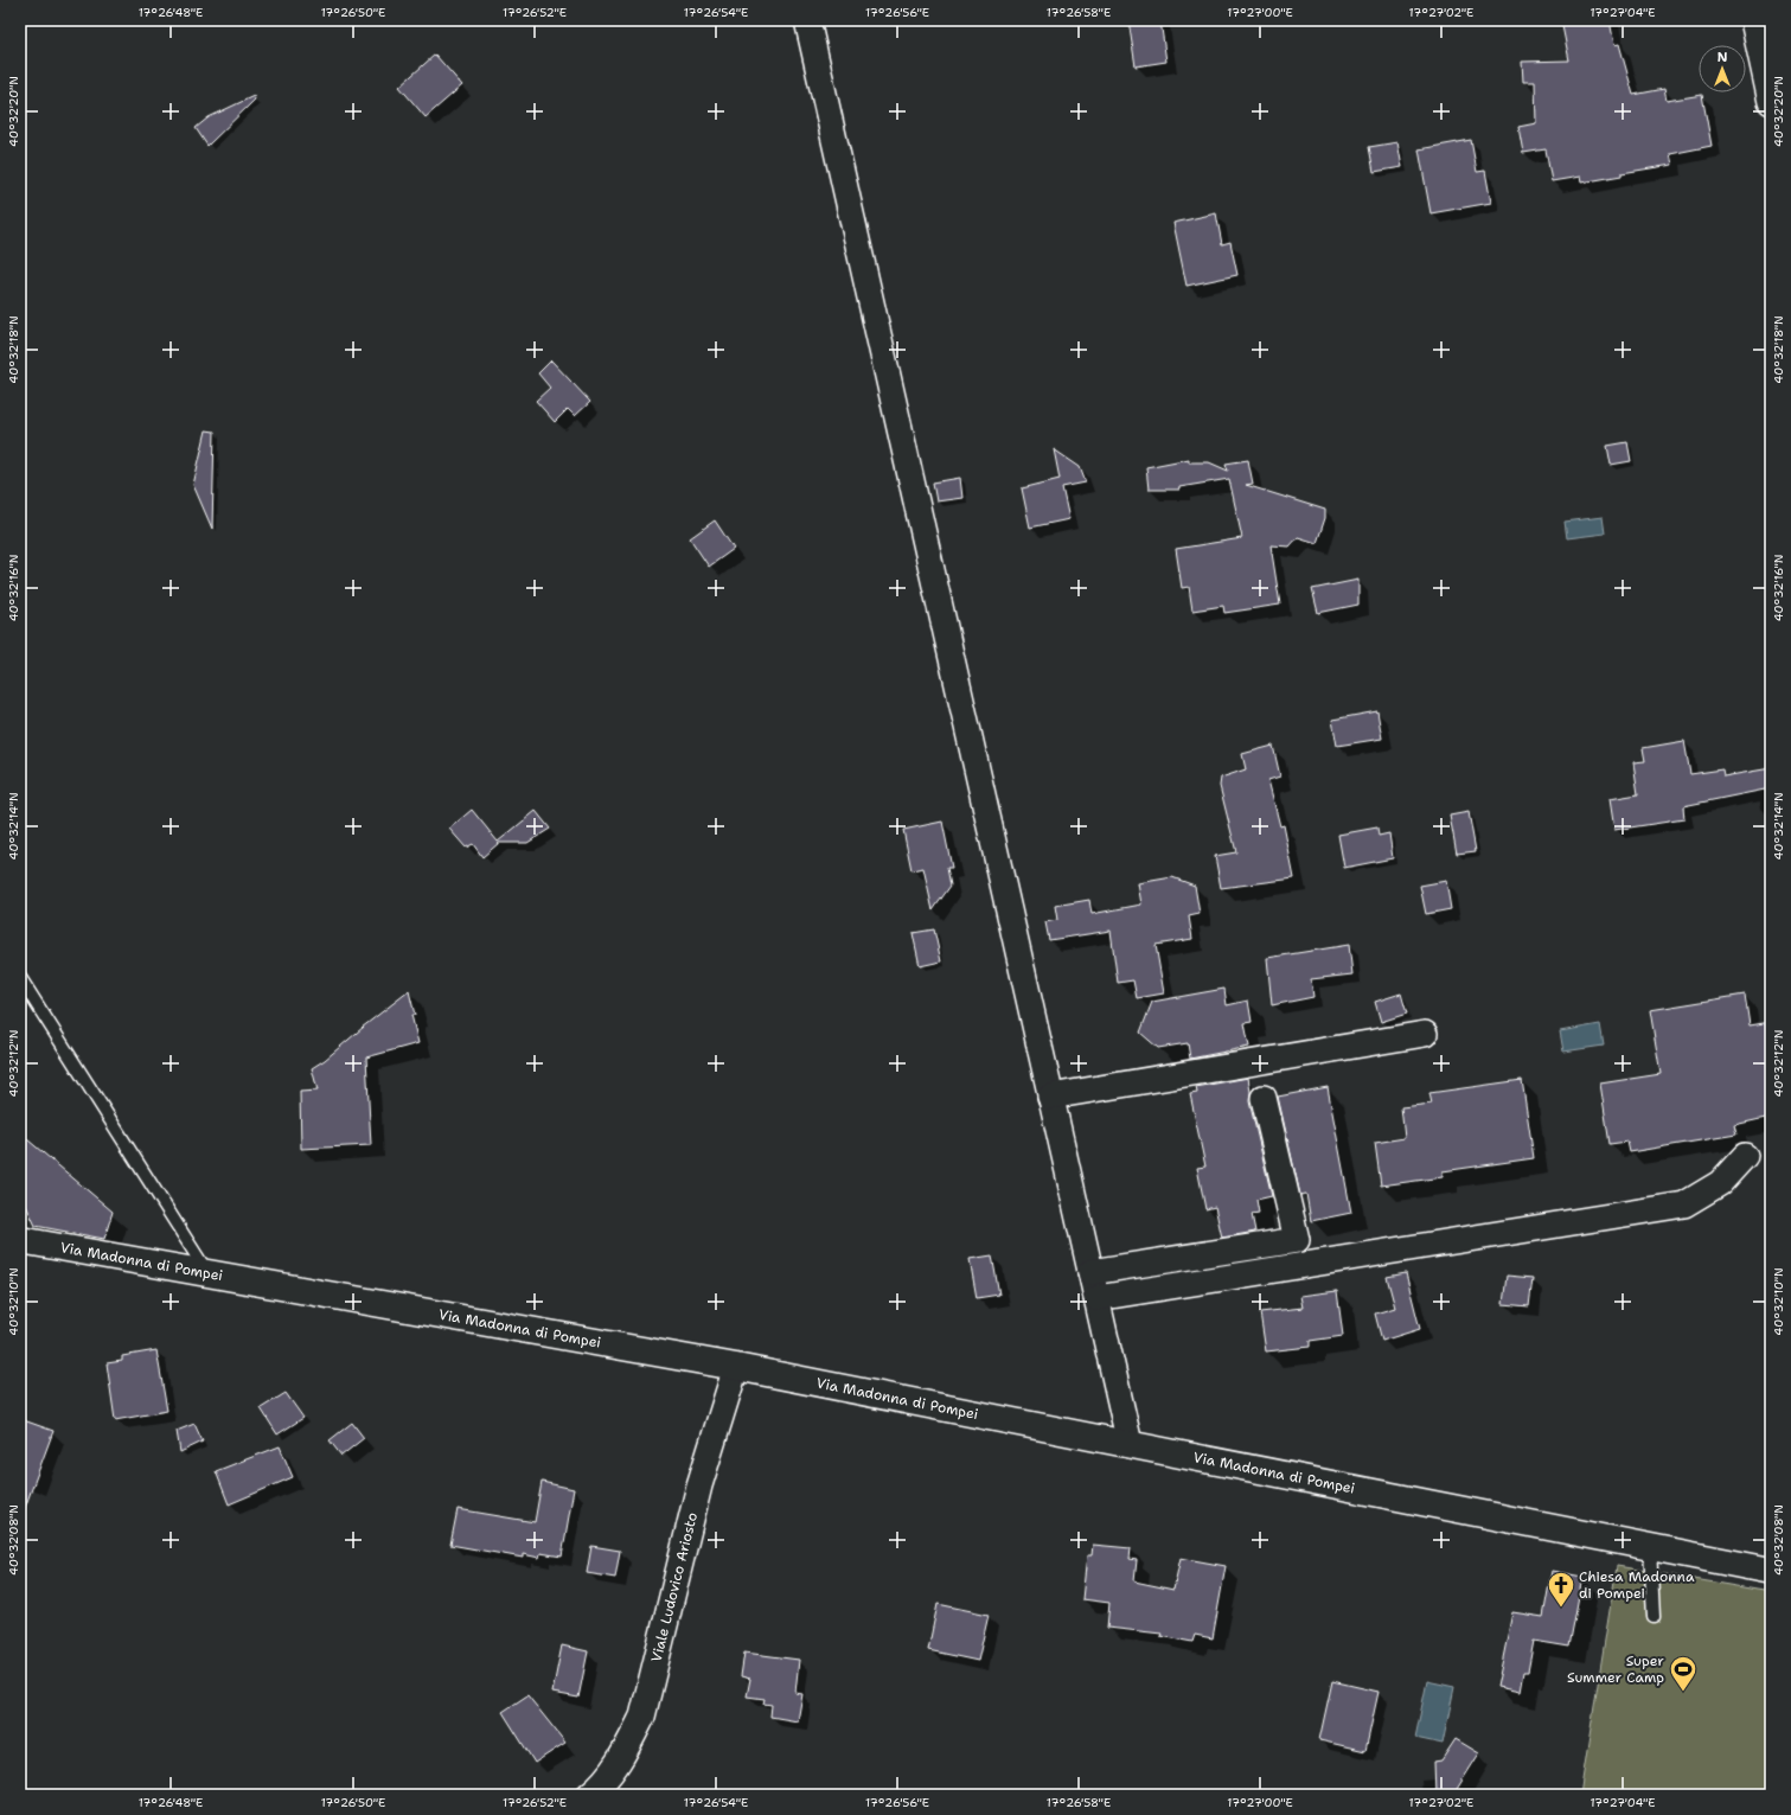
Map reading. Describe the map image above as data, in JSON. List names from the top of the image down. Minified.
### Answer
{"streets":{"street":["Via Madonna di Pompei","Viale Ludovico Ariosto"]},"crossings":[["Via Madonna di Pompei","Viale Ludovico Ariosto"]],"places":{"church":["Chiesa Madonna di Pompei"],"sports":["Super Summer Camp"]},"north":"top","coordinates":["17°26'48\"E","17°26'50\"E","17°26'52\"E","17°26'54\"E","17°26'56\"E","17°26'58\"E","17°27'00\"E","17°27'02\"E","17°27'04\"E","40°32'20\"N","40°32'18\"N","40°32'16\"N","40°32'14\"N","40°32'12\"N","40°32'10\"N","40°32'08\"N"]}
